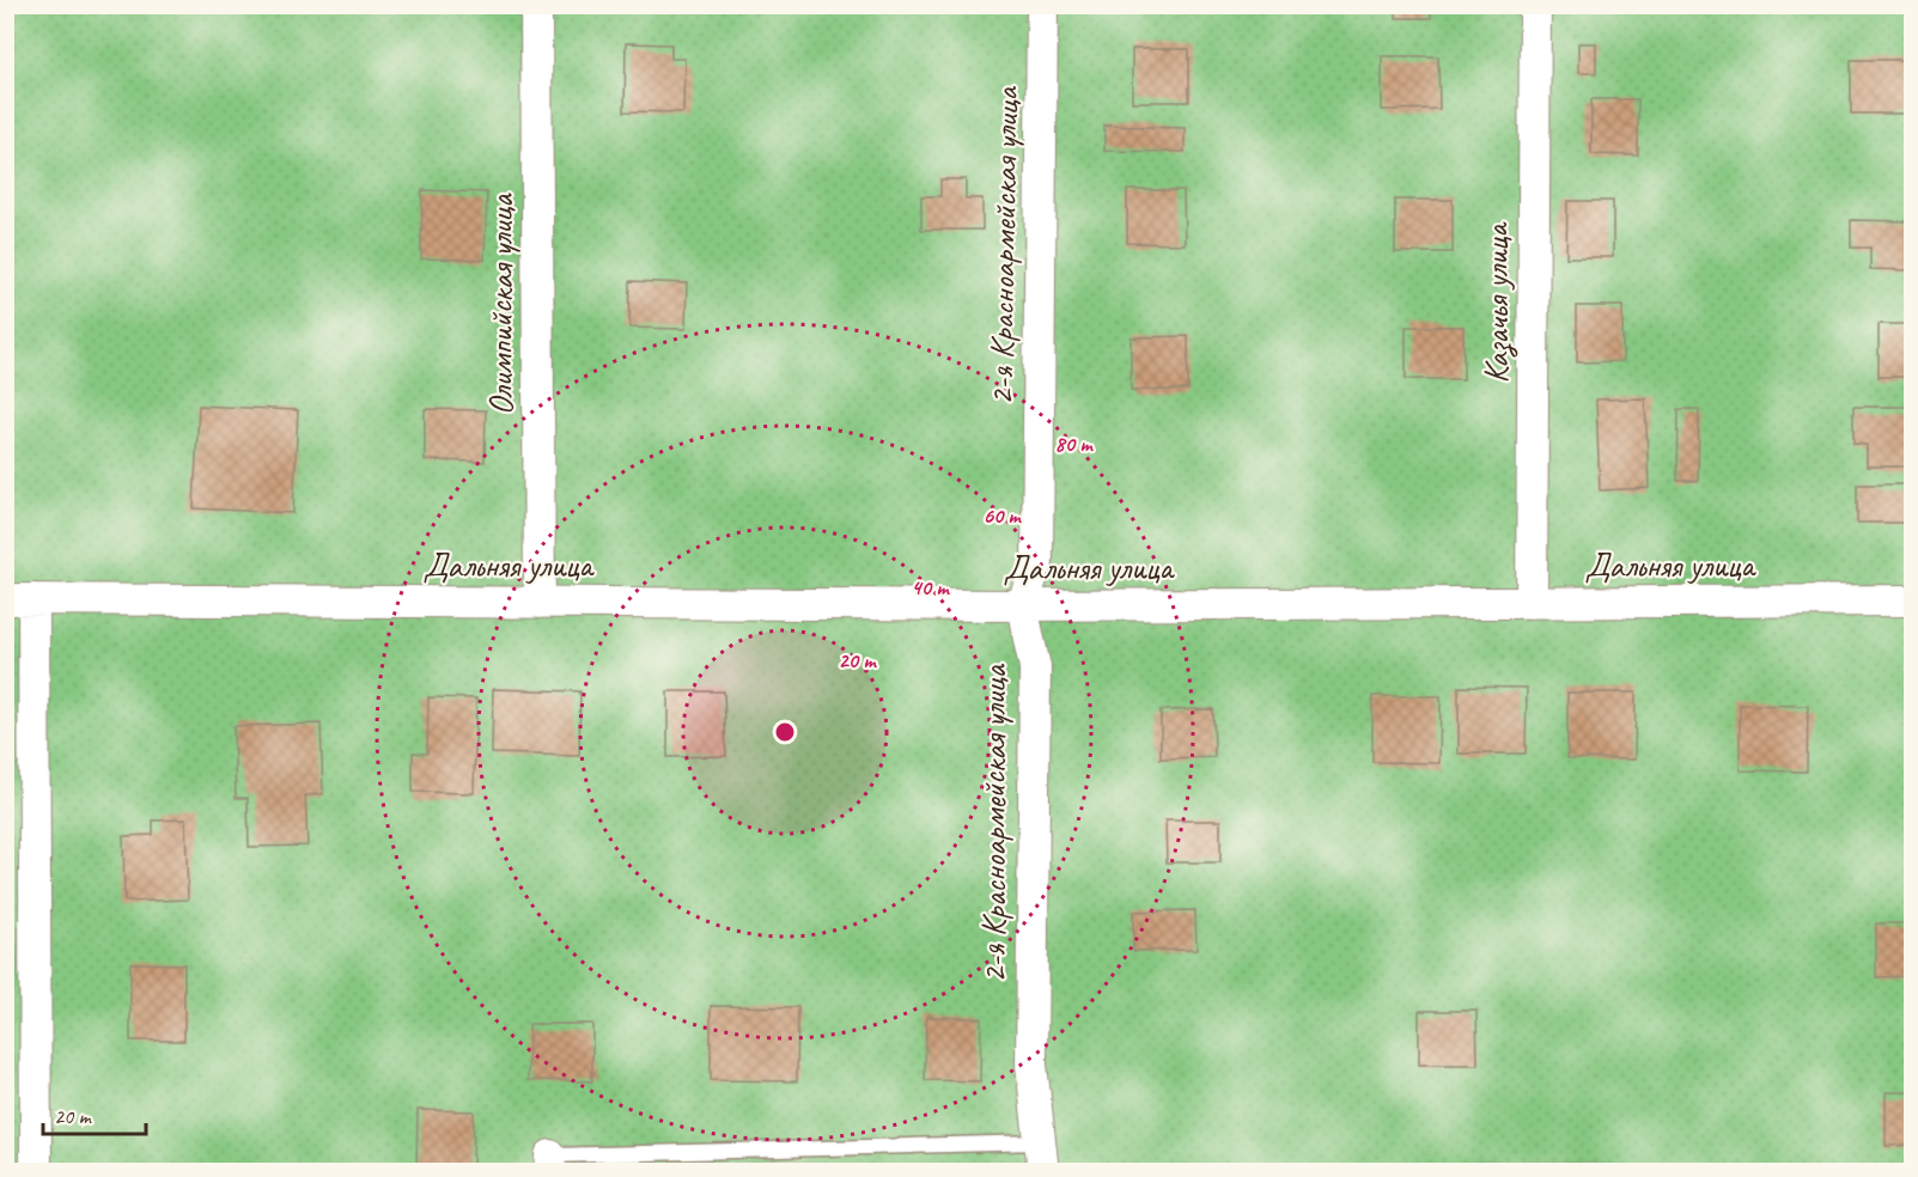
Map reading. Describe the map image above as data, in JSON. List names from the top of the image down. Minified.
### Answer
{"streets":{"street":["2-я Красноармейская улица","Казачья улица","Олимпийская улица","Дальняя улица"]},"crossings":[["2-я Красноармейская улица","Дальняя улица"],["Казачья улица","Дальняя улица"],["Олимпийская улица","Дальняя улица"]],"scale_bar":"20 m","rings":["80 m","60 m","40 m","20 m"]}
